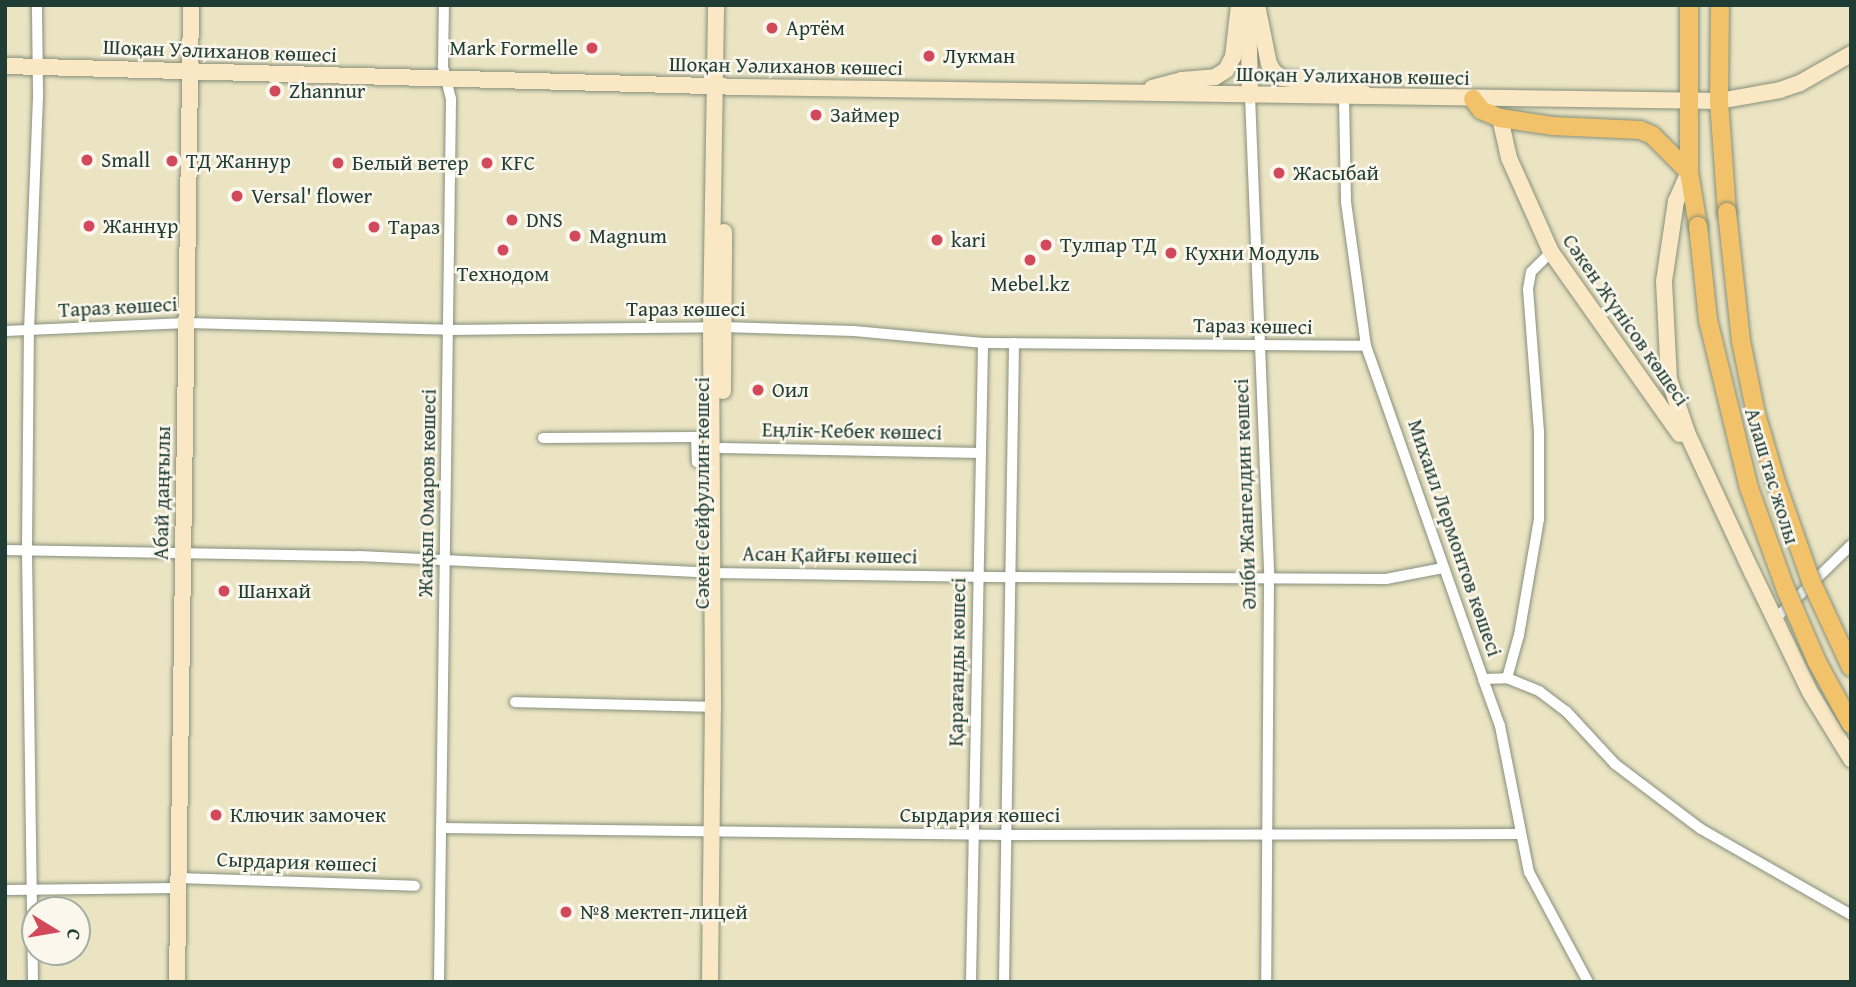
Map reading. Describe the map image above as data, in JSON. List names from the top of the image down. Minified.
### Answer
{"streets":{"main road":["Алаш тас жолы"],"street":["Шоқан Уәлиханов көшесі","Тараз көшесі","Сәкен Жүнісов көшесі","Еңлік-Кебек көшесі","Абай даңғылы","Жақып Омаров көшесі","Сәкен Сейфуллин көшесі","Әліби Жангелдин көшесі","Михаил Лермонтов көшесі","Асан Қайғы көшесі","Қарағанды көшесі","Сырдария көшесі"]},"crossings":[["Шоқан Уәлиханов көшесі","Алаш тас жолы"],["Шоқан Уәлиханов көшесі","Абай даңғылы"],["Шоқан Уәлиханов көшесі","Жақып Омаров көшесі"],["Шоқан Уәлиханов көшесі","Сәкен Сейфуллин көшесі"],["Шоқан Уәлиханов көшесі","Әліби Жангелдин көшесі"],["Шоқан Уәлиханов көшесі","Михаил Лермонтов көшесі"],["Тараз көшесі","Абай даңғылы"],["Тараз көшесі","Жақып Омаров көшесі"],["Тараз көшесі","Сәкен Сейфуллин көшесі"],["Тараз көшесі","Әліби Жангелдин көшесі"],["Тараз көшесі","Михаил Лермонтов көшесі"],["Тараз көшесі","Қарағанды көшесі"],["Еңлік-Кебек көшесі","Сәкен Сейфуллин көшесі"],["Еңлік-Кебек көшесі","Қарағанды көшесі"],["Абай даңғылы","Асан Қайғы көшесі"],["Абай даңғылы","Сырдария көшесі"],["Жақып Омаров көшесі","Асан Қайғы көшесі"],["Жақып Омаров көшесі","Сырдария көшесі"],["Сәкен Сейфуллин көшесі","Асан Қайғы көшесі"],["Сәкен Сейфуллин көшесі","Сырдария көшесі"],["Әліби Жангелдин көшесі","Асан Қайғы көшесі"],["Әліби Жангелдин көшесі","Сырдария көшесі"],["Михаил Лермонтов көшесі","Асан Қайғы көшесі"],["Асан Қайғы көшесі","Қарағанды көшесі"],["Қарағанды көшесі","Сырдария көшесі"]],"places":["Артём","Mark Formelle","Лукман","Zhannur","Займер","Small","ТД Жаннур","Белый ветер","KFC","Жасыбай","Versal' flower","DNS","Жаннұр","Тараз","Magnum","kari","Тулпар ТД","Технодом","Кухни Модуль","Mebel.kz","Оил","Шанхай","Ключик замочек","№8 мектеп-лицей"],"north":"right"}
